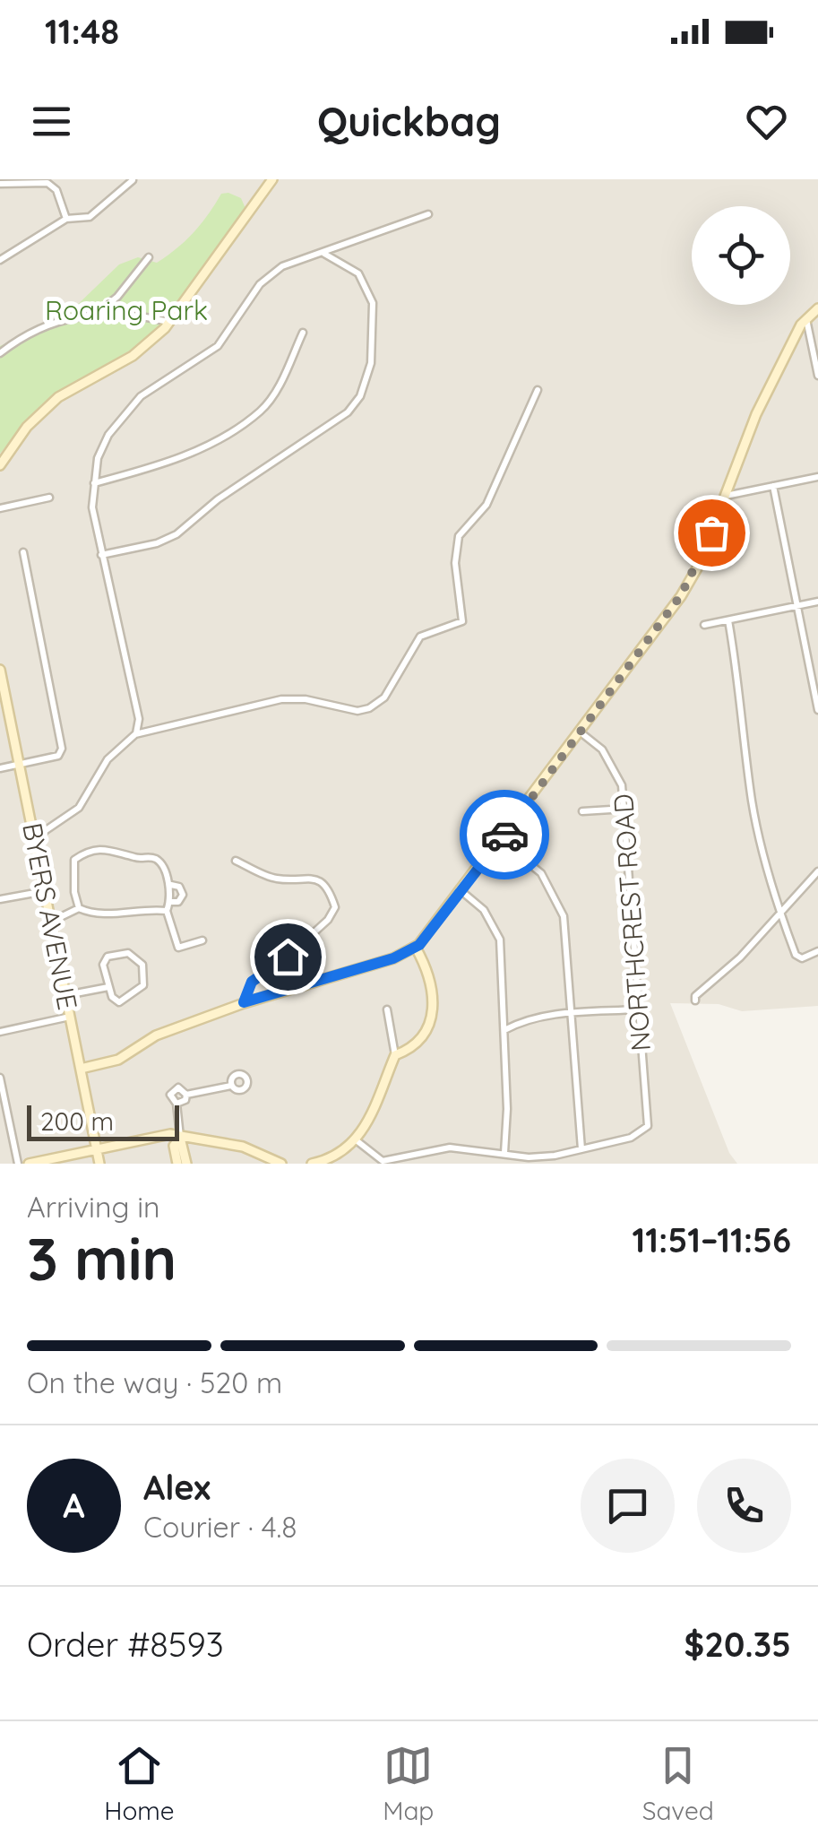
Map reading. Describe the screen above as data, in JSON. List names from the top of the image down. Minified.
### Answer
{"streets":{"street":["BYERS AVENUE","NORTHCREST ROAD"]},"parks":["Roaring Park"],"scale_bar":"200 m","page":{"status":"11:48","header":"Quickbag","scale":"200 m","heading":["3 min","Arriving in","11:51–11:56"],"panel":["Alex","Courier · 4.8","Order #8593","$20.35"],"bar":"On the way · 520 m","round":"A","tabs":["Home","Map","Saved"]}}
